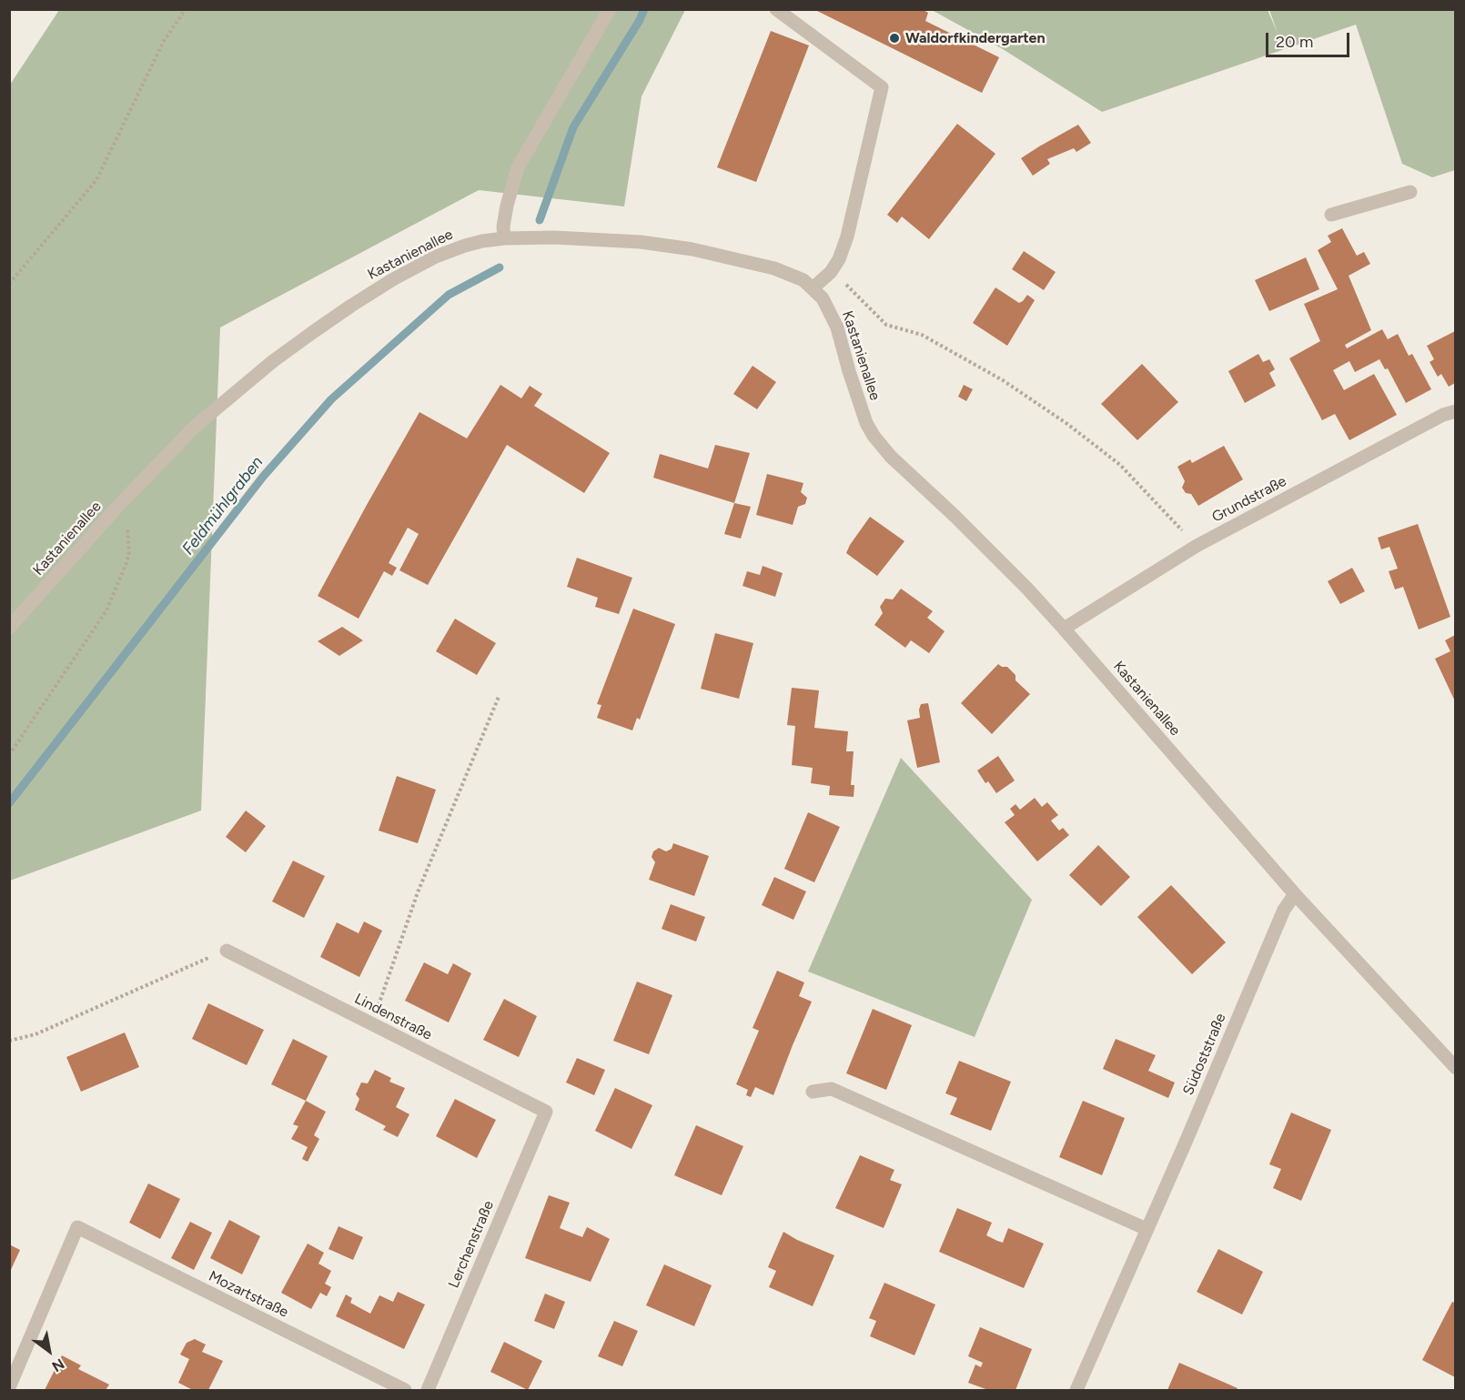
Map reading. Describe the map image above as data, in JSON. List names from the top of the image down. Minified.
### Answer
{"streets":{"street":["Kastanienallee","Grundstraße","Lindenstraße","Südoststraße","Lerchenstraße","Mozartstraße"]},"crossings":[["Kastanienallee","Grundstraße"],["Kastanienallee","Südoststraße"],["Lindenstraße","Lerchenstraße"]],"water":["Feldmühlgraben"],"places":["Waldorfkindergarten"],"scale_bar":"20 m","north":"bottom right"}
